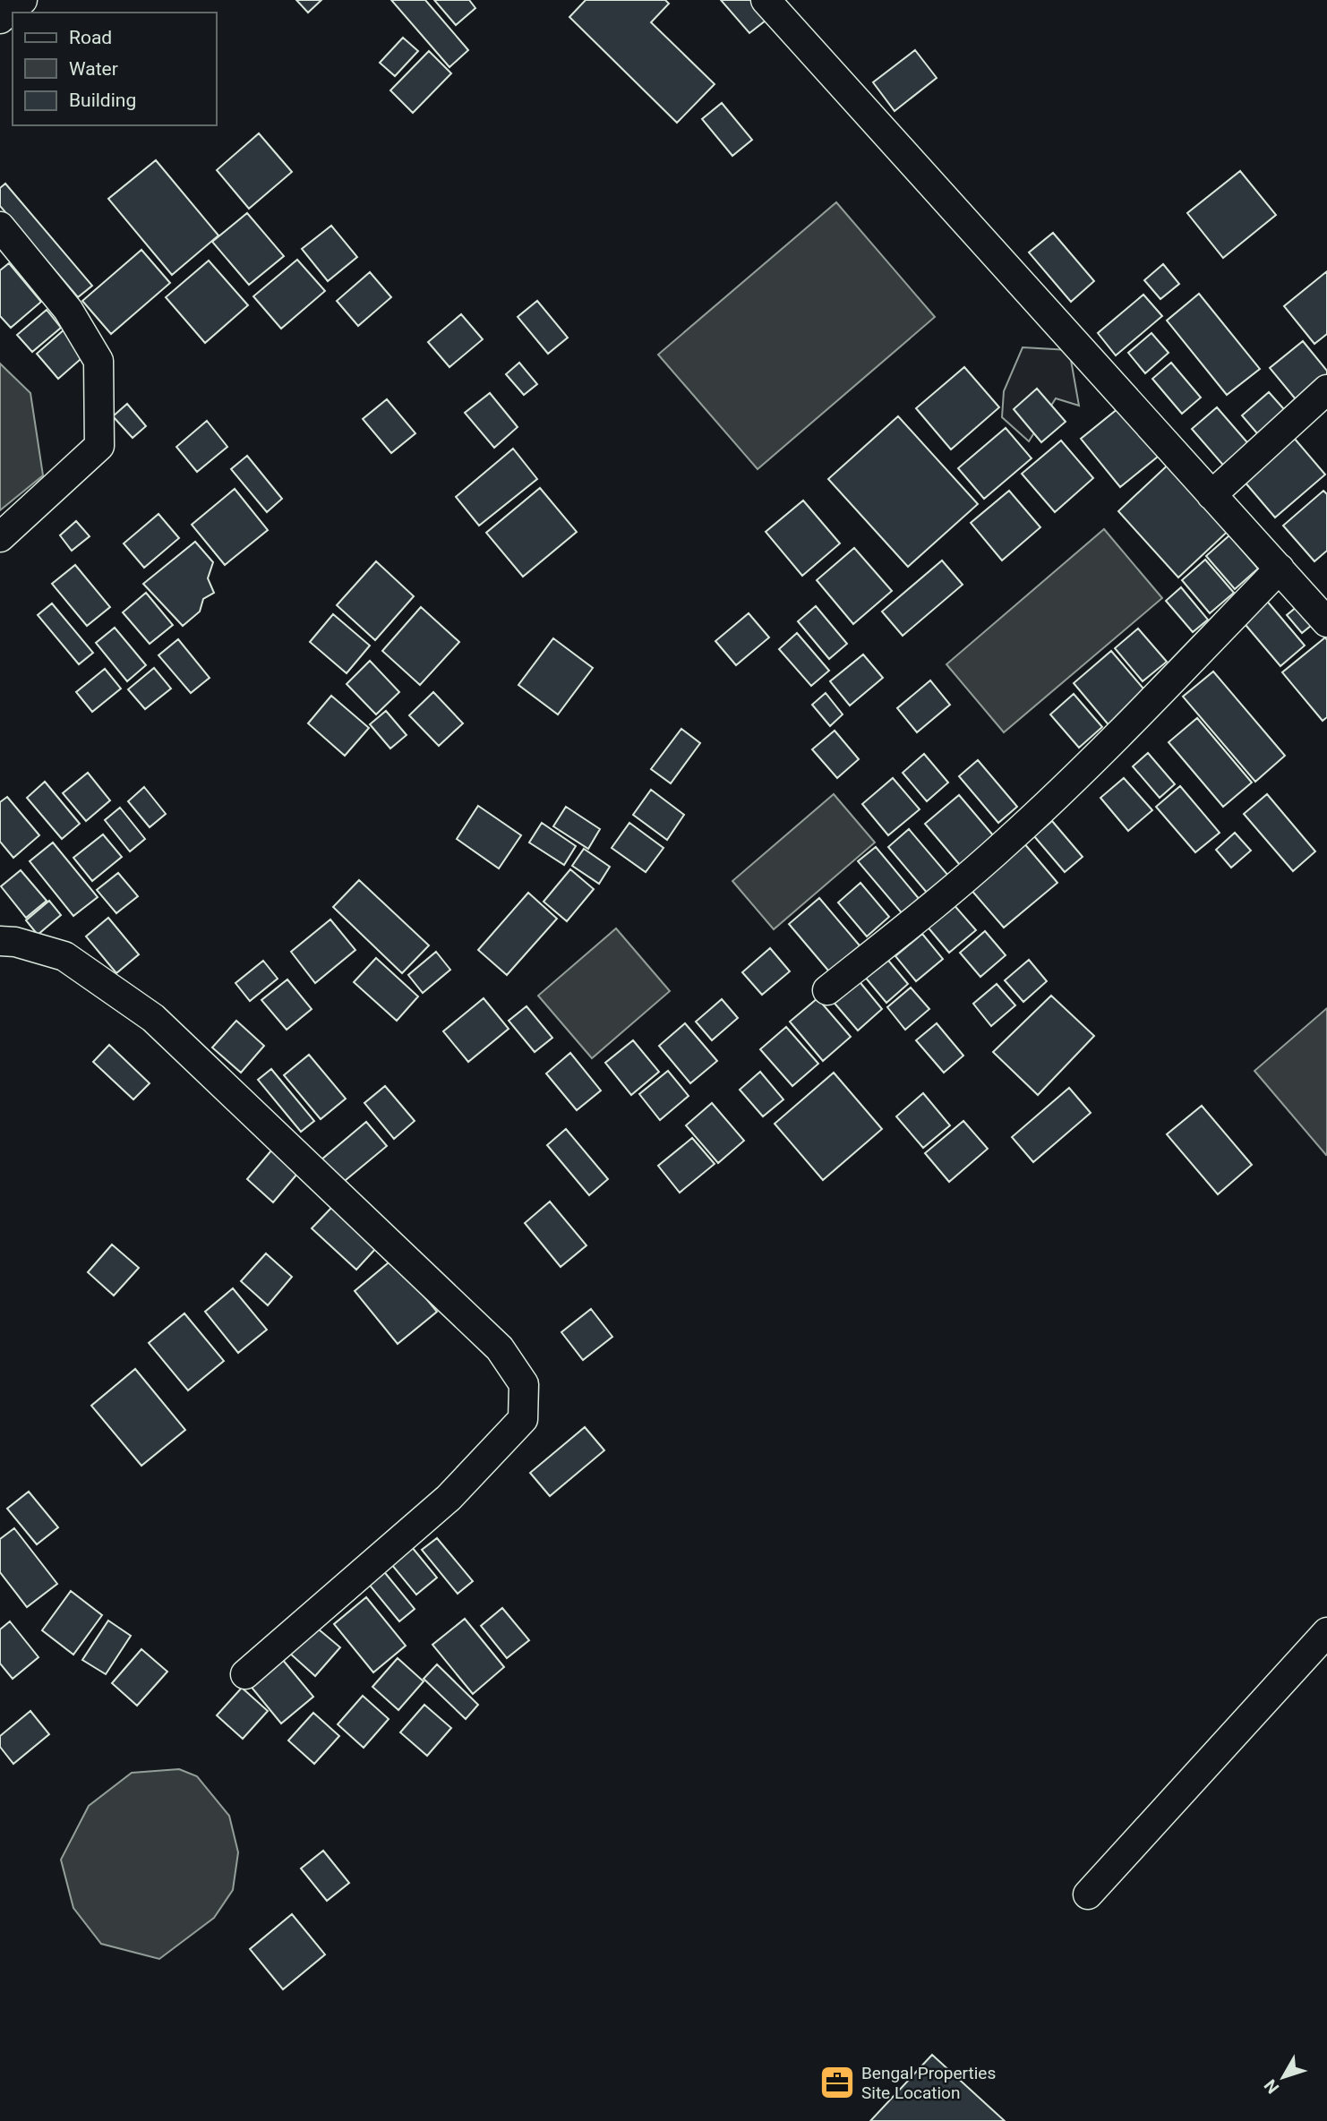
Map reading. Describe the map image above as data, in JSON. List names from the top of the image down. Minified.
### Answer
{"places":{"office":["Bengal Properties Site Location"]},"legend":["Road","Water","Building"],"north":"bottom left"}
